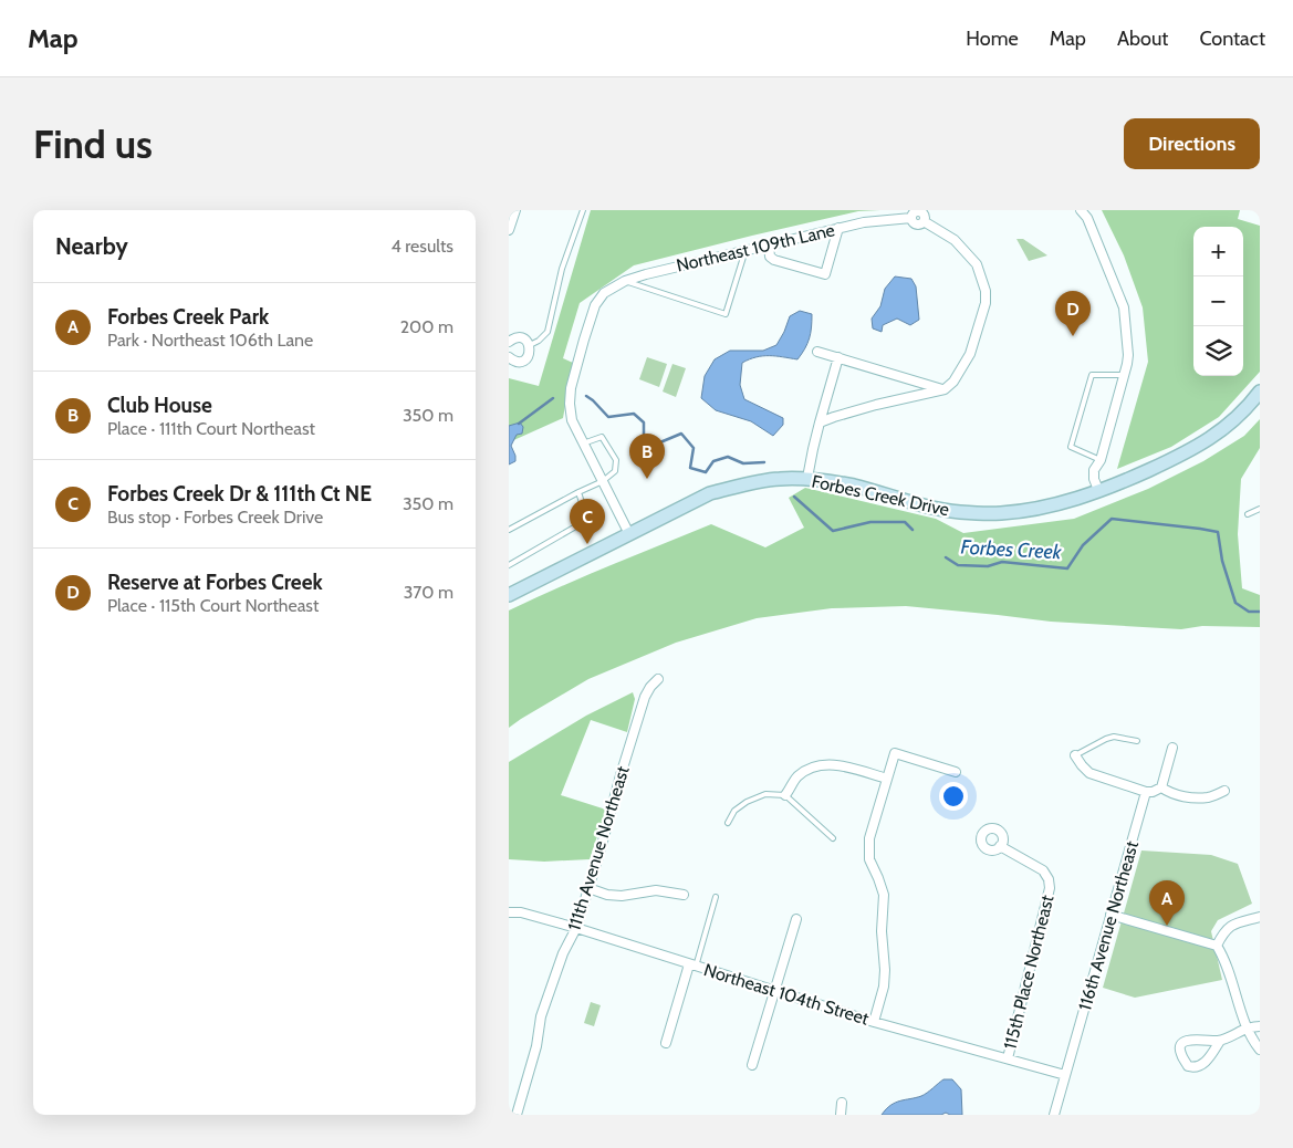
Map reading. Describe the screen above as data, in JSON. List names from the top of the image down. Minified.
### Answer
{"streets":{"street":["Northeast 109th Lane","Forbes Creek Drive","111th Avenue Northeast","116th Avenue Northeast","115th Place Northeast","Northeast 104th Street"]},"crossings":[["111th Avenue Northeast","Northeast 104th Street"],["116th Avenue Northeast","Northeast 104th Street"],["115th Place Northeast","Northeast 104th Street"]],"water":["Forbes Creek"],"page":{"header":"Map","nav":["Home","Map","About","Contact"],"buttons":"Directions","title":"Find us","heading":["Nearby","4 results"],"map_buttons":["+","−"],"list":[{"mark":"A","name":"Forbes Creek Park","note":"Park · Northeast 106th Lane","value":"200 m"},{"mark":"B","name":"Club House","note":"Place · 111th Court Northeast","value":"350 m"},{"mark":"C","name":"Forbes Creek Dr & 111th Ct NE","note":"Bus stop · Forbes Creek Drive","value":"350 m"},{"mark":"D","name":"Reserve at Forbes Creek","note":"Place · 115th Court Northeast","value":"370 m"}],"pins":["D","B","C","A"]}}
